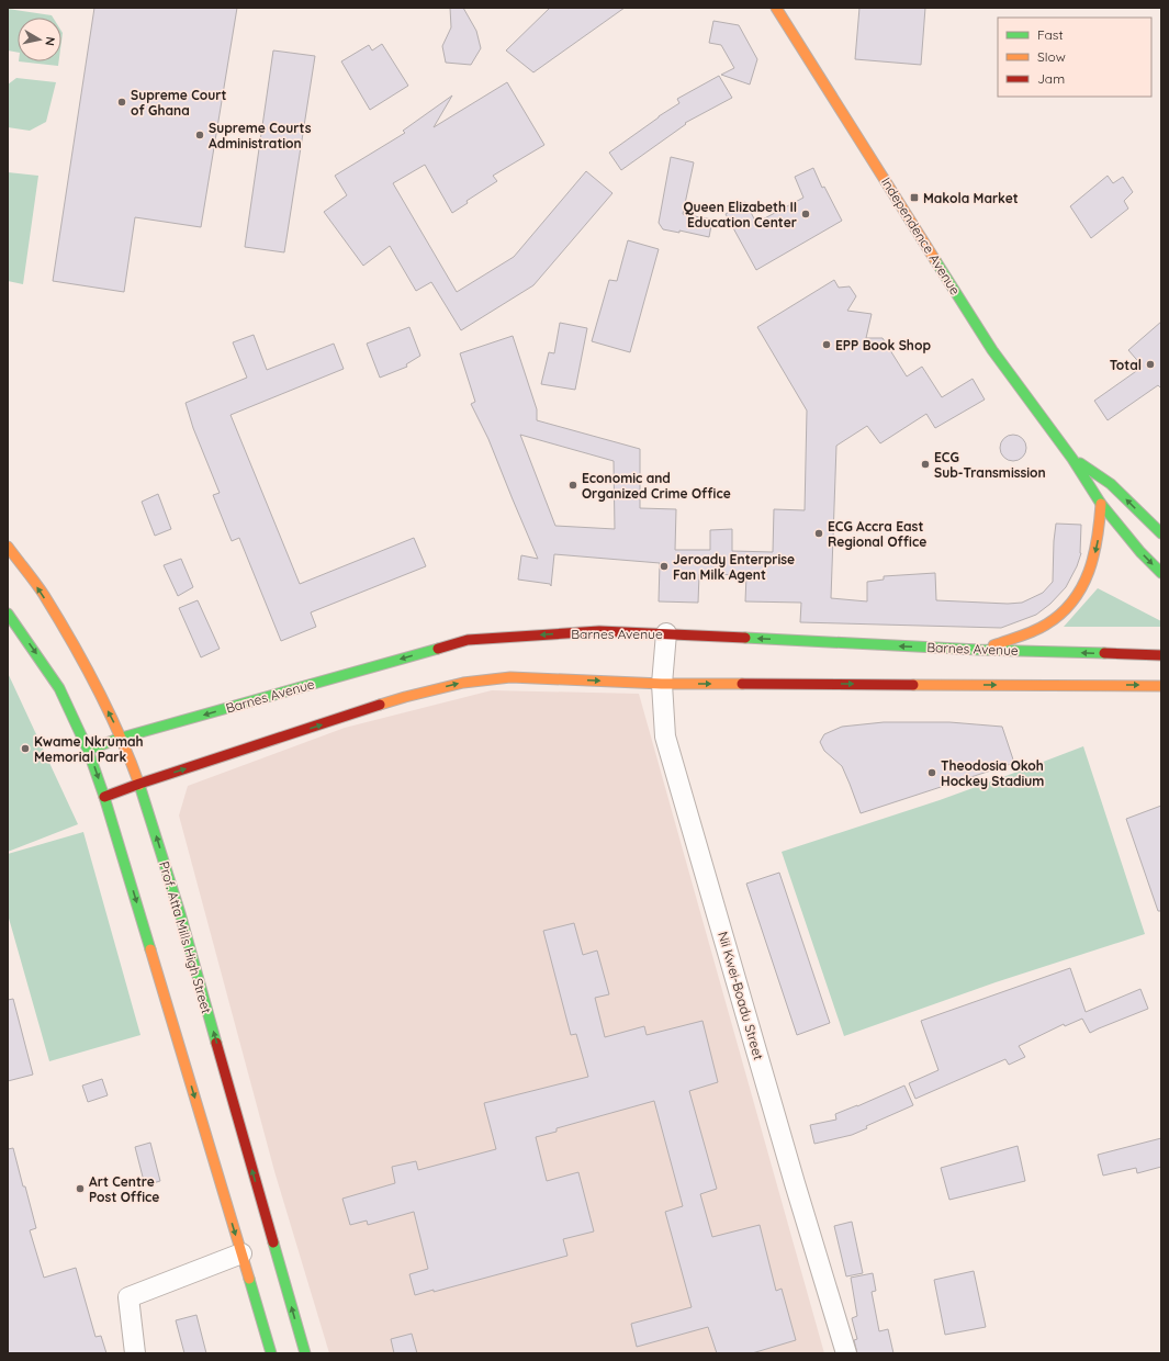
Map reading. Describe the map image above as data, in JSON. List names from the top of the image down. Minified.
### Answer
{"streets":{"main road":["Independence Avenue","Barnes Avenue","Prof. Atta Mills High Street"],"street":["Nii Kwei-Boadu Street"]},"crossings":[["Barnes Avenue","Prof. Atta Mills High Street"],["Barnes Avenue","Nii Kwei-Boadu Street"]],"places":{"other":["Supreme Court of Ghana","Supreme Courts Administration","Queen Elizabeth II Education Center","EPP Book Shop","Total","ECG Sub-Transmission","Economic and Organized Crime Office","ECG Accra East Regional Office","Jeroady Enterprise Fan Milk Agent","Kwame Nkrumah Memorial Park","Theodosia Okoh Hockey Stadium","Art Centre Post Office"],"transit":["Makola Market"]},"legend":["Fast","Slow","Jam"],"north":"right"}
